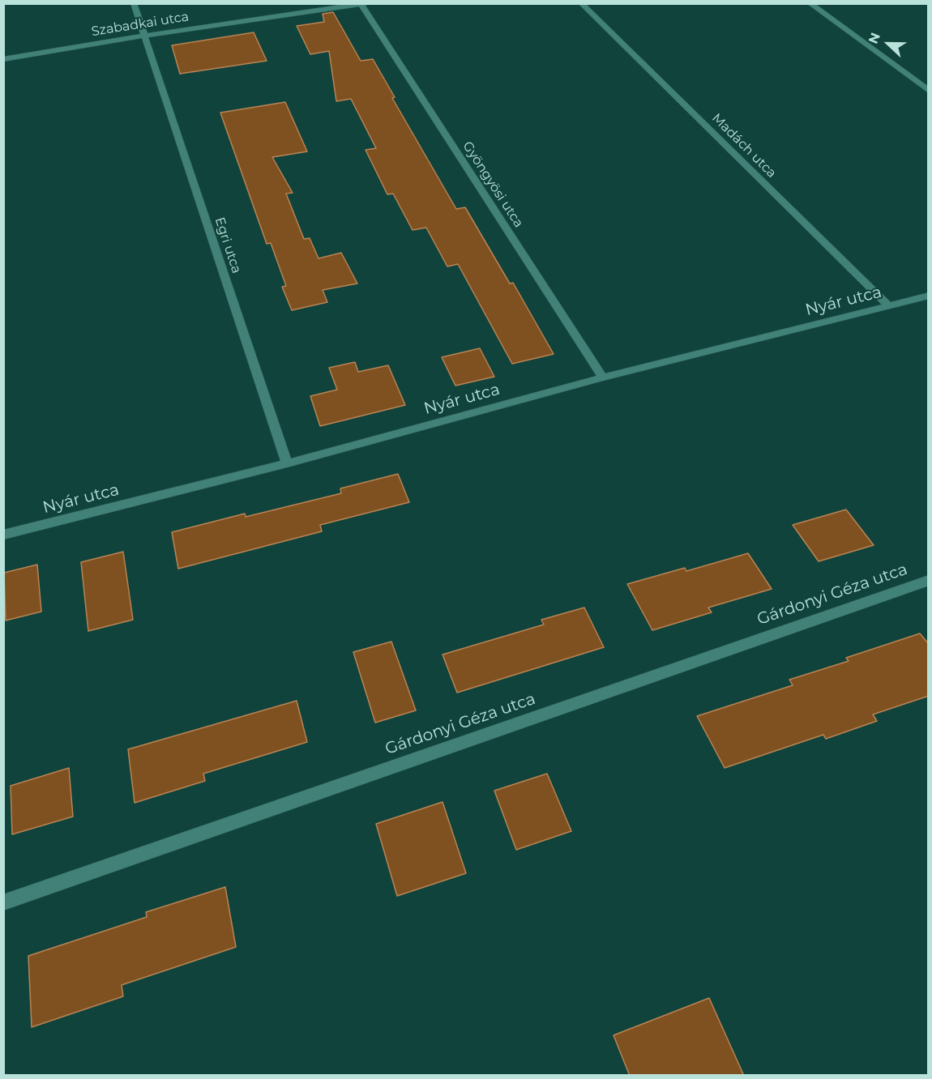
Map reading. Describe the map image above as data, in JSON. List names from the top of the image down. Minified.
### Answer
{"streets":{"street":["Szabadkai utca","Madách utca","Gyöngyösi utca","Egri utca","Nyár utca","Gárdonyi Géza utca"]},"crossings":[["Szabadkai utca","Gyöngyösi utca"],["Szabadkai utca","Egri utca"],["Madách utca","Nyár utca"],["Gyöngyösi utca","Nyár utca"],["Egri utca","Nyár utca"]],"north":"left"}
